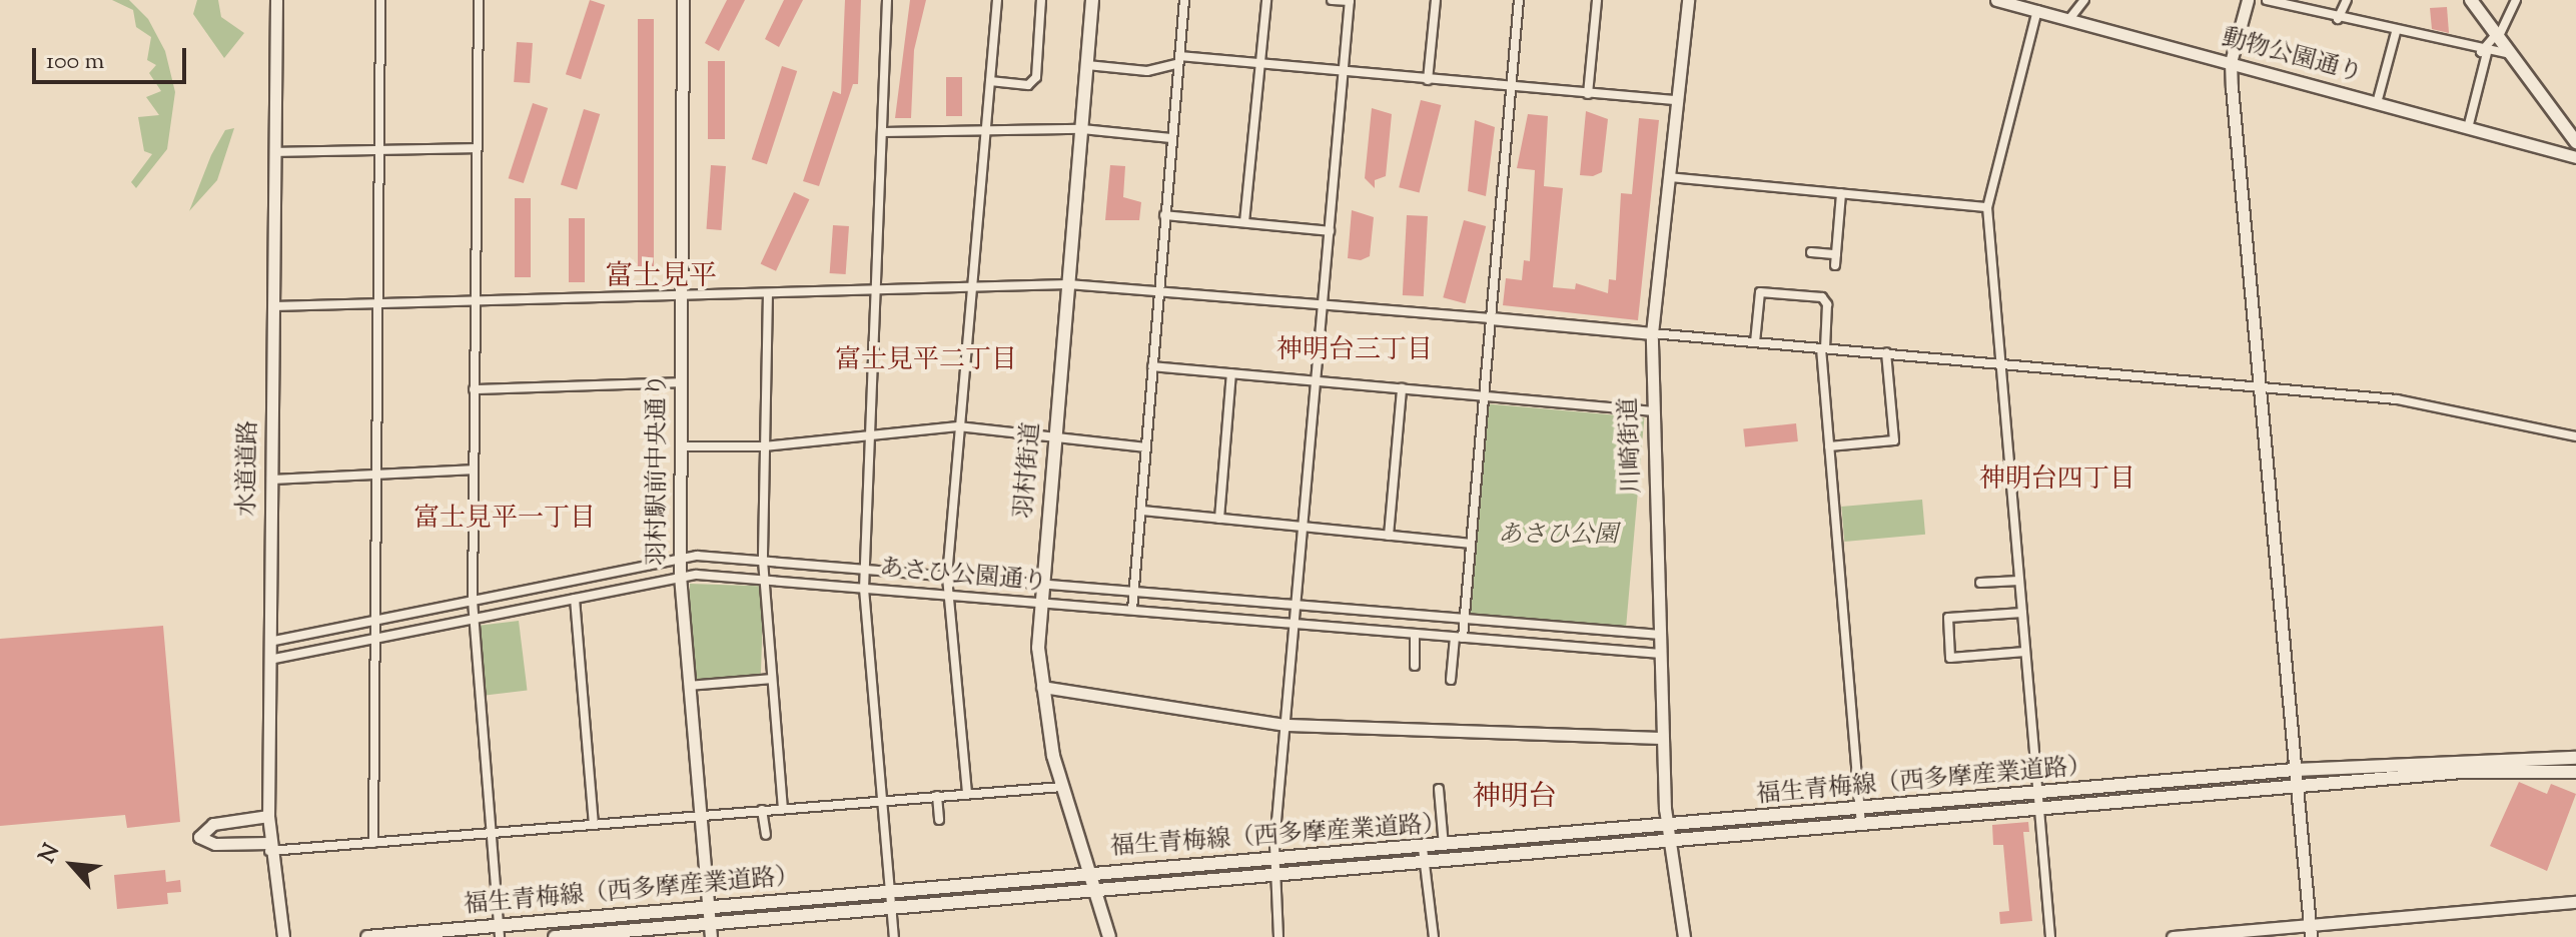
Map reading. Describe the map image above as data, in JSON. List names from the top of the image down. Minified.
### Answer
{"streets":{"main road":["羽村街道","福生青梅線（西多摩産業道路）"],"street":["動物公園通り","川崎街道","水道道路","羽村駅前中央通り","あさひ公園通り"]},"crossings":[["川崎街道","あさひ公園通り"],["川崎街道","福生青梅線（西多摩産業道路）"],["水道道路","あさひ公園通り"],["羽村駅前中央通り","あさひ公園通り"],["羽村駅前中央通り","福生青梅線（西多摩産業道路）"],["羽村街道","あさひ公園通り"],["羽村街道","福生青梅線（西多摩産業道路）"]],"districts":["富士見平","神明台三丁目","富士見平二丁目","神明台四丁目","富士見平一丁目","神明台"],"parks":["あさひ公園"],"scale_bar":"100 m","north":"top left"}
